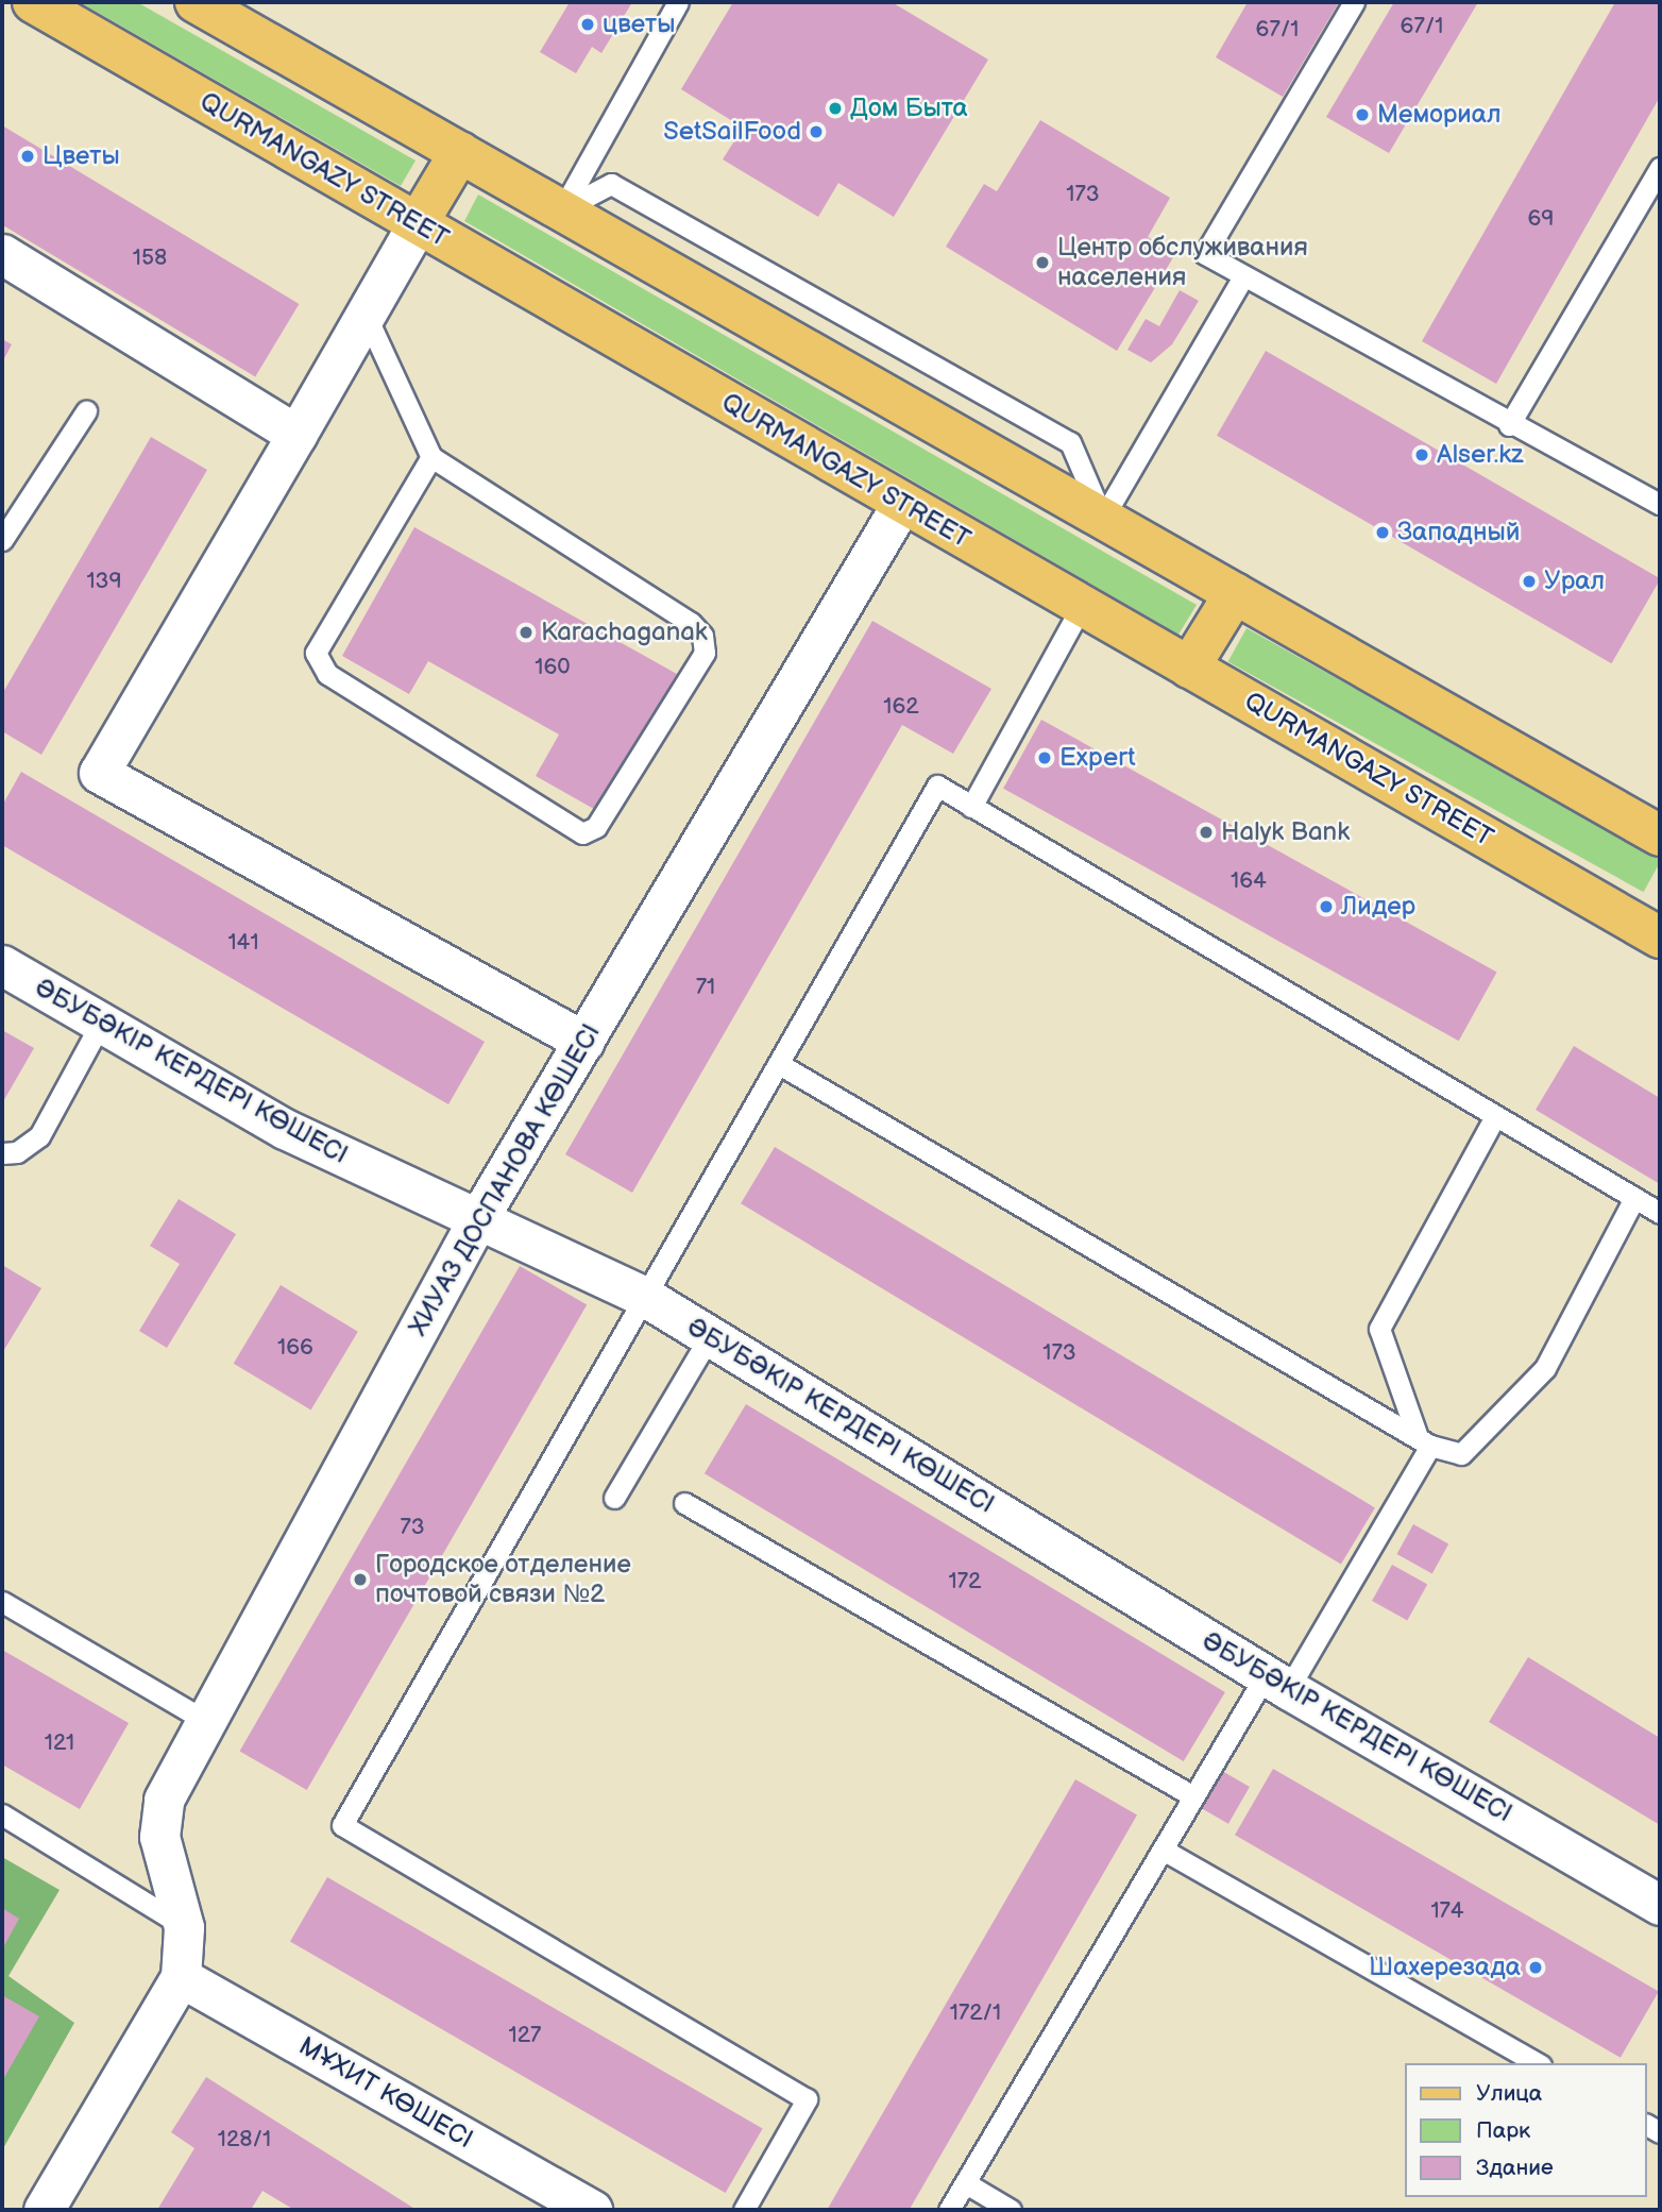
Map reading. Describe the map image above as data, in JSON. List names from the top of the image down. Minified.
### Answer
{"streets":{"main road":["QURMANGAZY STREET"],"street":["ӘБУБӘКІР КЕРДЕРІ КӨШЕСІ","ХИУАЗ ДОСПАНОВА КӨШЕСІ","МҰХИТ КӨШЕСІ"]},"crossings":[["QURMANGAZY STREET","ХИУАЗ ДОСПАНОВА КӨШЕСІ"],["ӘБУБӘКІР КЕРДЕРІ КӨШЕСІ","ХИУАЗ ДОСПАНОВА КӨШЕСІ"]],"places":["цветы","Дом Быта","Мемориал","SetSailFood","Цветы","Центр обслуживания наcеления","Alser.kz","Западный","Урал","Karachaganak","Expert","Halyk Bank","Лидер","Городское отделение почтовой связи №2","Шахерезада"],"house_numbers":["67/1","67/1","173","69","158","139","160","162","164","141","71","166","173","73","172","121","174","172/1","127","128/1"],"legend":["Улица","Парк","Здание"]}
